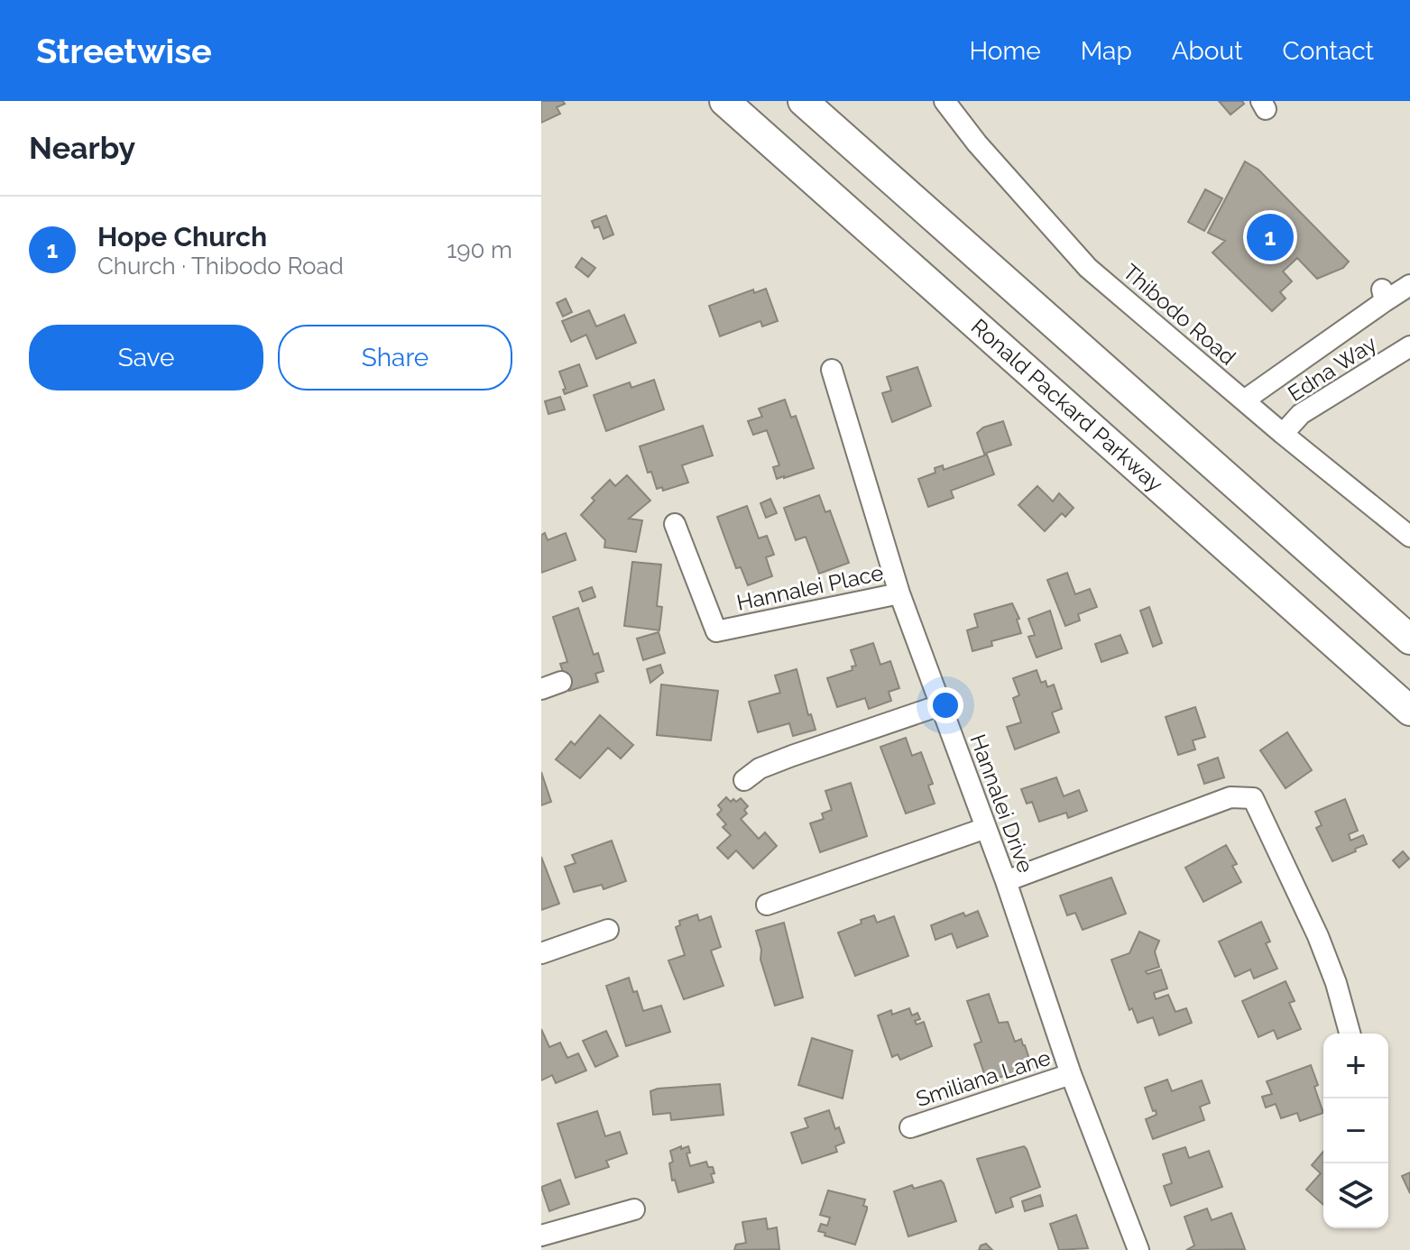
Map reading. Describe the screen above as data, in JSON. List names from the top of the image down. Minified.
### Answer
{"streets":{"highway":["Ronald Packard Parkway"],"street":["Thibodo Road","Edna Way","Hannalei Place","Hannalei Drive","Smiliana Lane"]},"crossings":[["Thibodo Road","Edna Way"],["Hannalei Place","Hannalei Drive"],["Hannalei Drive","Smiliana Lane"]],"page":{"header":"Streetwise","nav":["Home","Map","About","Contact"],"heading":"Nearby","list":[{"mark":"1","name":"Hope Church","note":"Church · Thibodo Road","value":"190 m"}],"pins":"1","buttons":["Save","Share"],"map_buttons":["+","−"]}}
